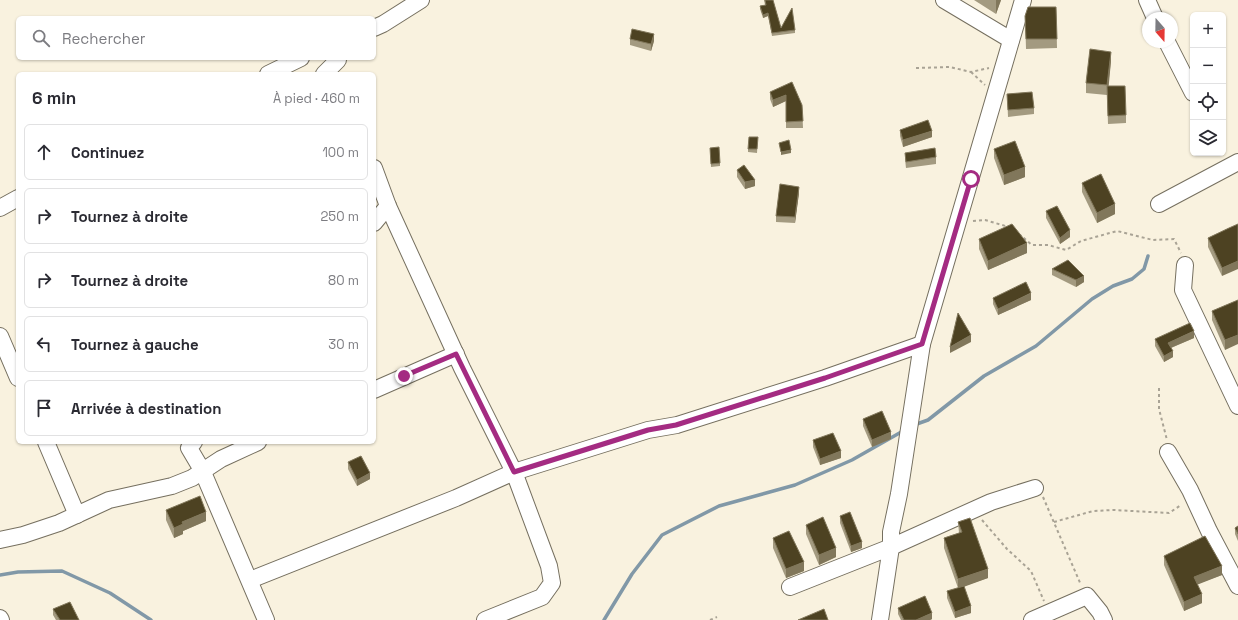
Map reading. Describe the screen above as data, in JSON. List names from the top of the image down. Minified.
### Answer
{"north":"bottom","page":{"map_buttons":["+","−"],"search":"Rechercher","heading":["6 min","À pied · 460 m"],"list":[["Continuez","100 m"],["Tournez à droite","250 m"],["Tournez à droite","80 m"],["Tournez à gauche","30 m"],"Arrivée à destination"]}}
